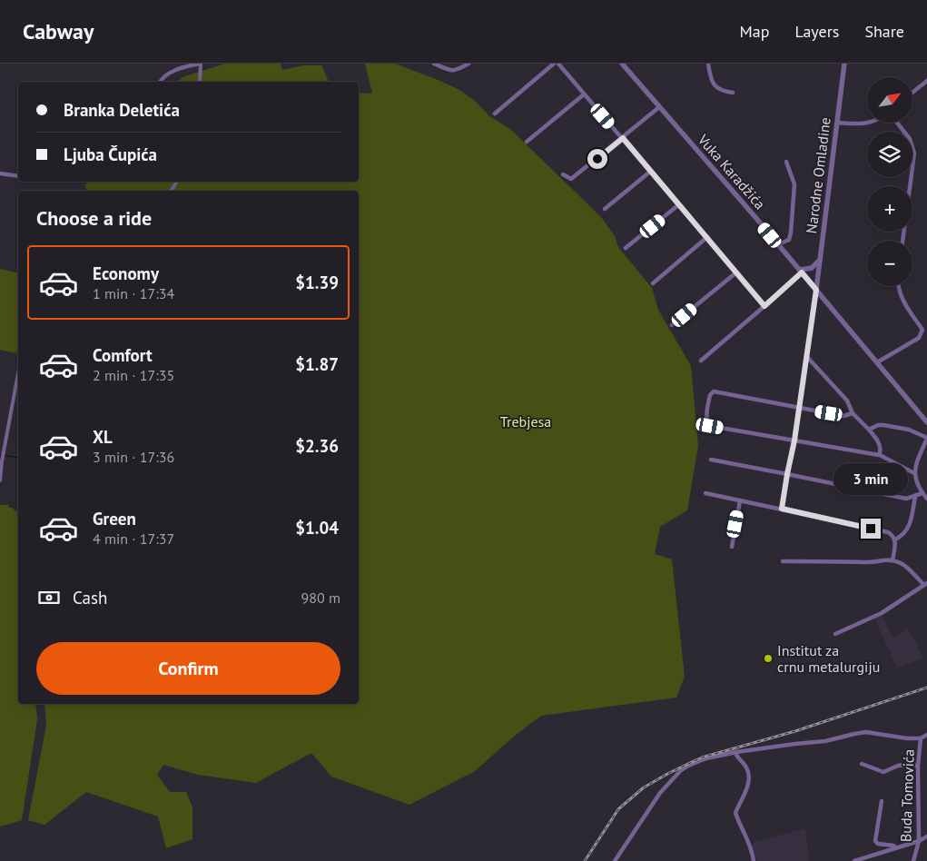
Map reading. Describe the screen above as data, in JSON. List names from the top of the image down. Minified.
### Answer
{"streets":{"street":["Vuka Karadžića","Narodne Omladine","Buda Tomovića"]},"crossings":[["Vuka Karadžića","Narodne Omladine"]],"parks":["Trebjesa"],"places":["Institut za crnu metalurgiju"],"north":"top right","page":{"header":"Cabway","nav":["Map","Layers","Share"],"map_buttons":["+","−"],"banner":["Branka Deletića","Ljuba Čupića"],"heading":"Choose a ride","list":[{"name":"Economy","note":"1 min · 17:34","value":"$1.39"},{"name":"Comfort","note":"2 min · 17:35","value":"$1.87"},{"name":"XL","note":"3 min · 17:36","value":"$2.36"},{"name":"Green","note":"4 min · 17:37","value":"$1.04"}],"bubble":"3 min","pay":["Cash","980 m"],"buttons":"Confirm"}}
